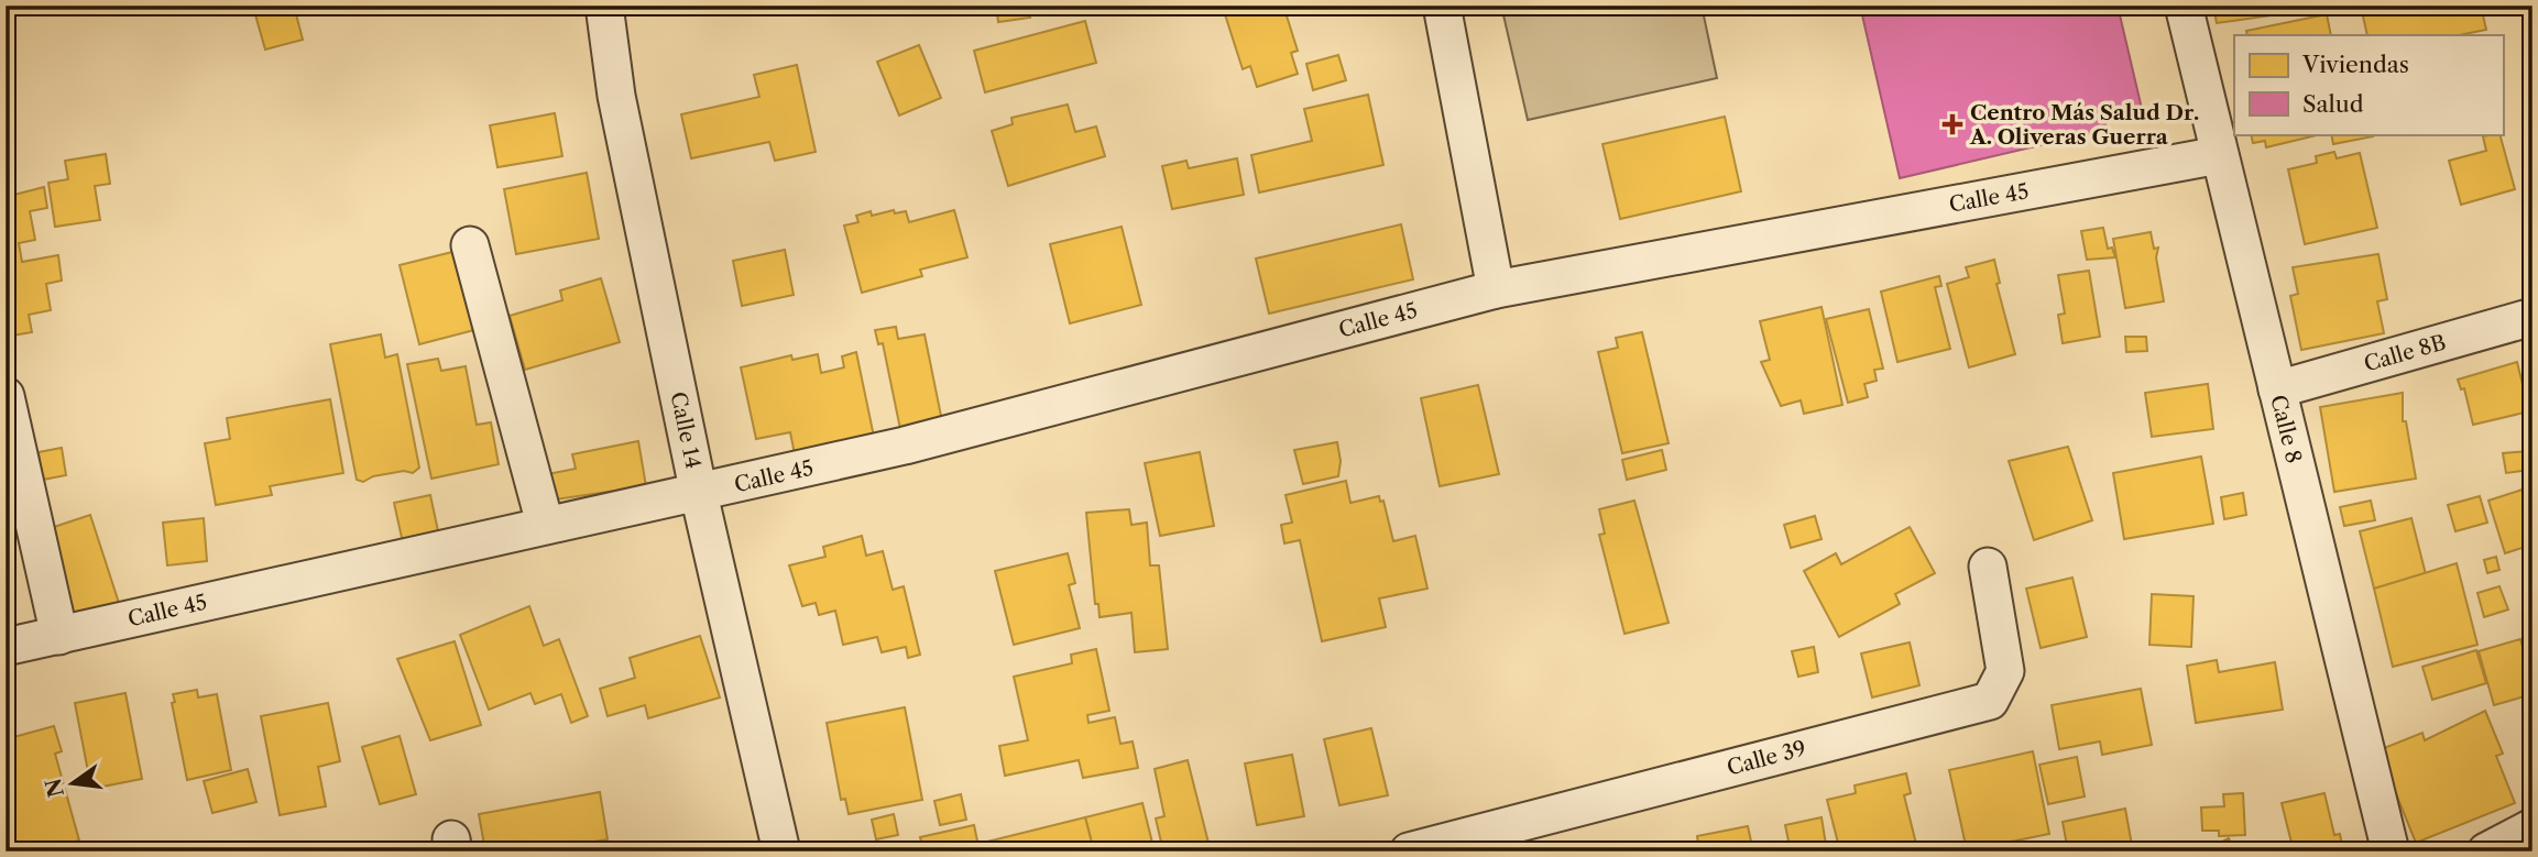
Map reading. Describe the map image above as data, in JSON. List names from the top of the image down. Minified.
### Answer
{"streets":{"street":["Calle 45","Calle 8B","Calle 8","Calle 14","Calle 39"]},"crossings":[["Calle 45","Calle 8"],["Calle 45","Calle 14"],["Calle 8B","Calle 8"]],"places":{"health":["Centro Más Salud Dr. A. Oliveras Guerra"]},"legend":["Viviendas","Salud"],"north":"left"}
